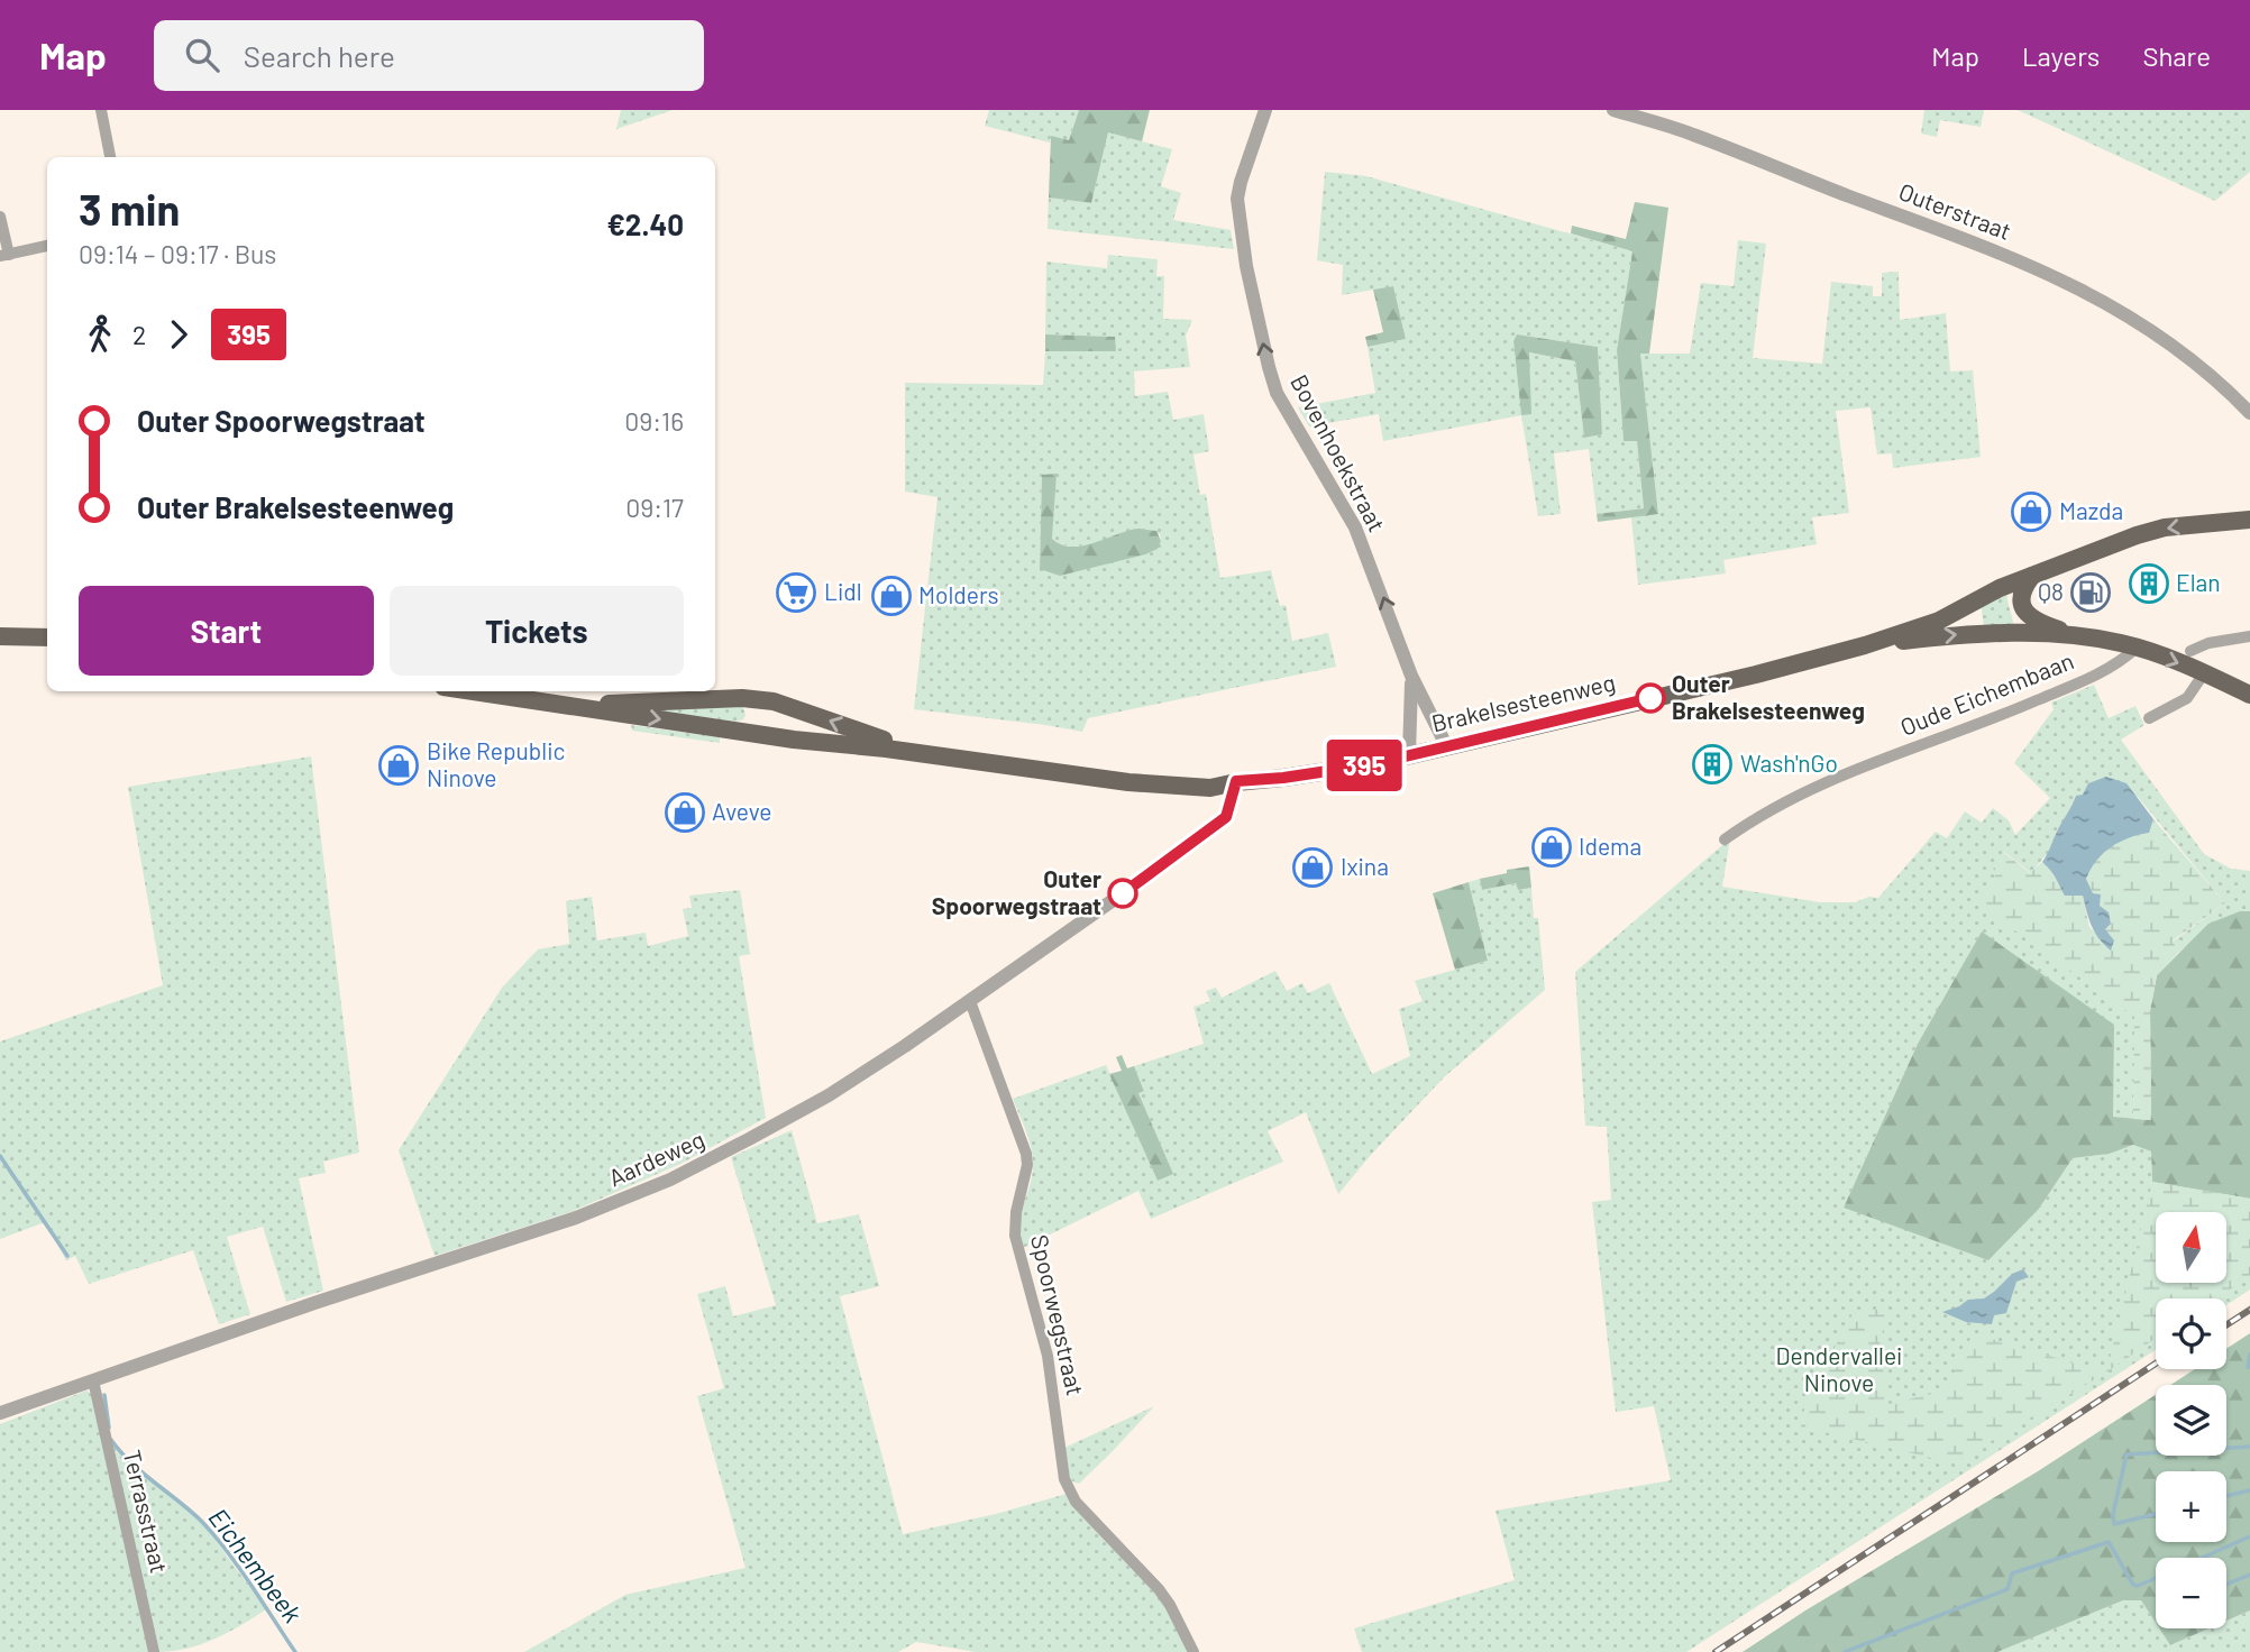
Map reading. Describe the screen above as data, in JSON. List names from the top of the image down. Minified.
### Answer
{"streets":{"main road":["Brakelsesteenweg"],"street":["Outerstraat","Bovenhoekstraat","Oude Eichembaan","Aardeweg","Spoorwegstraat","Terrasstraat"]},"crossings":[["Bovenhoekstraat","Brakelsesteenweg"],["Brakelsesteenweg","Aardeweg"],["Aardeweg","Spoorwegstraat"],["Aardeweg","Terrasstraat"]],"one_way":["Bovenhoekstraat"],"water":["Eichembeek"],"parks":["Dendervallei Ninove"],"places":{"shop":["Mazda","Molders","Bike Republic Ninove","Aveve","Idema","Ixina"],"building":["Elan","Wash'nGo"],"supermarket":["Lidl"],"fuel station":["Q8"],"other":["Outer Brakelsesteenweg","Outer Spoorwegstraat"]},"lines":["bus line 395"],"north":"top","page":{"header":"Map","search":"Search here","nav":["Map","Layers","Share"],"on_map":"395","heading":["3 min","09:14 – 09:17 · Bus","€2.40"],"legs":["2","395"],"list":[{"name":"Outer Spoorwegstraat","value":"09:16"},{"name":"Outer Brakelsesteenweg","value":"09:17"}],"buttons":["Start","Tickets"],"map_buttons":["+","−"]}}
